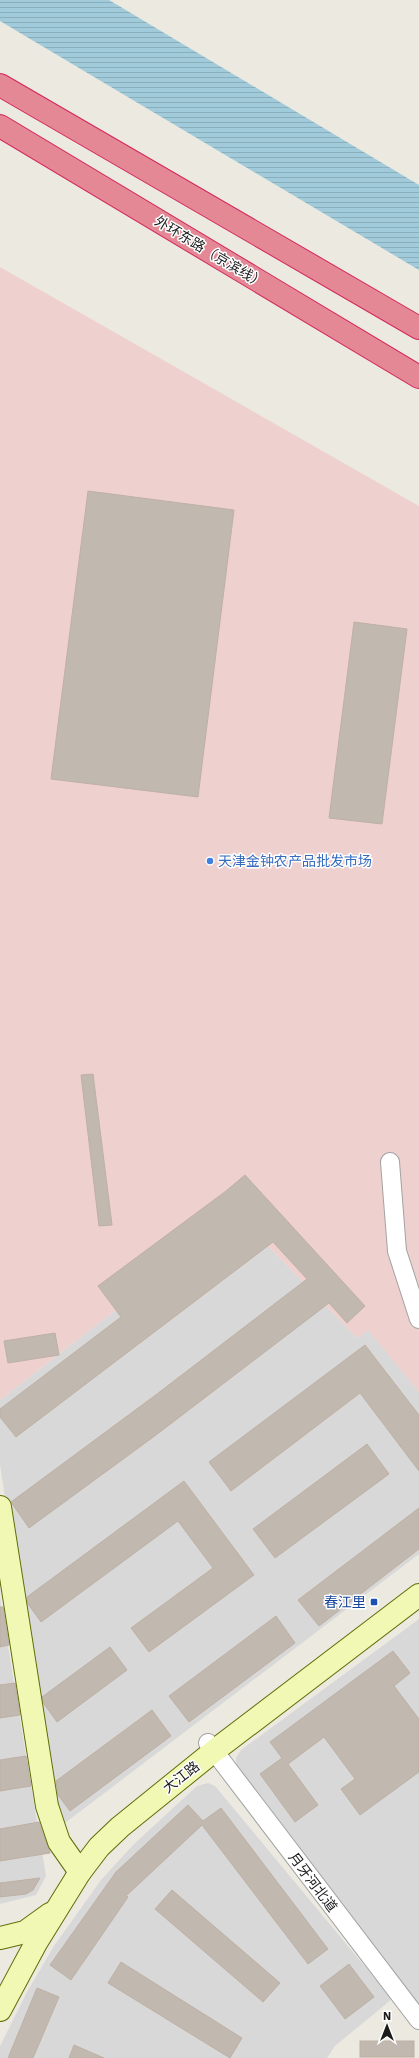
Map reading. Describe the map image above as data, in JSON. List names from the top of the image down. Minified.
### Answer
{"streets":{"highway":["外环东路（京滨线）"],"street":["大江路","月牙河北道"]},"crossings":[["大江路","月牙河北道"]],"places":{"other":["天津金钟农产品批发市场"],"transit":["春江里"]},"north":"top"}
